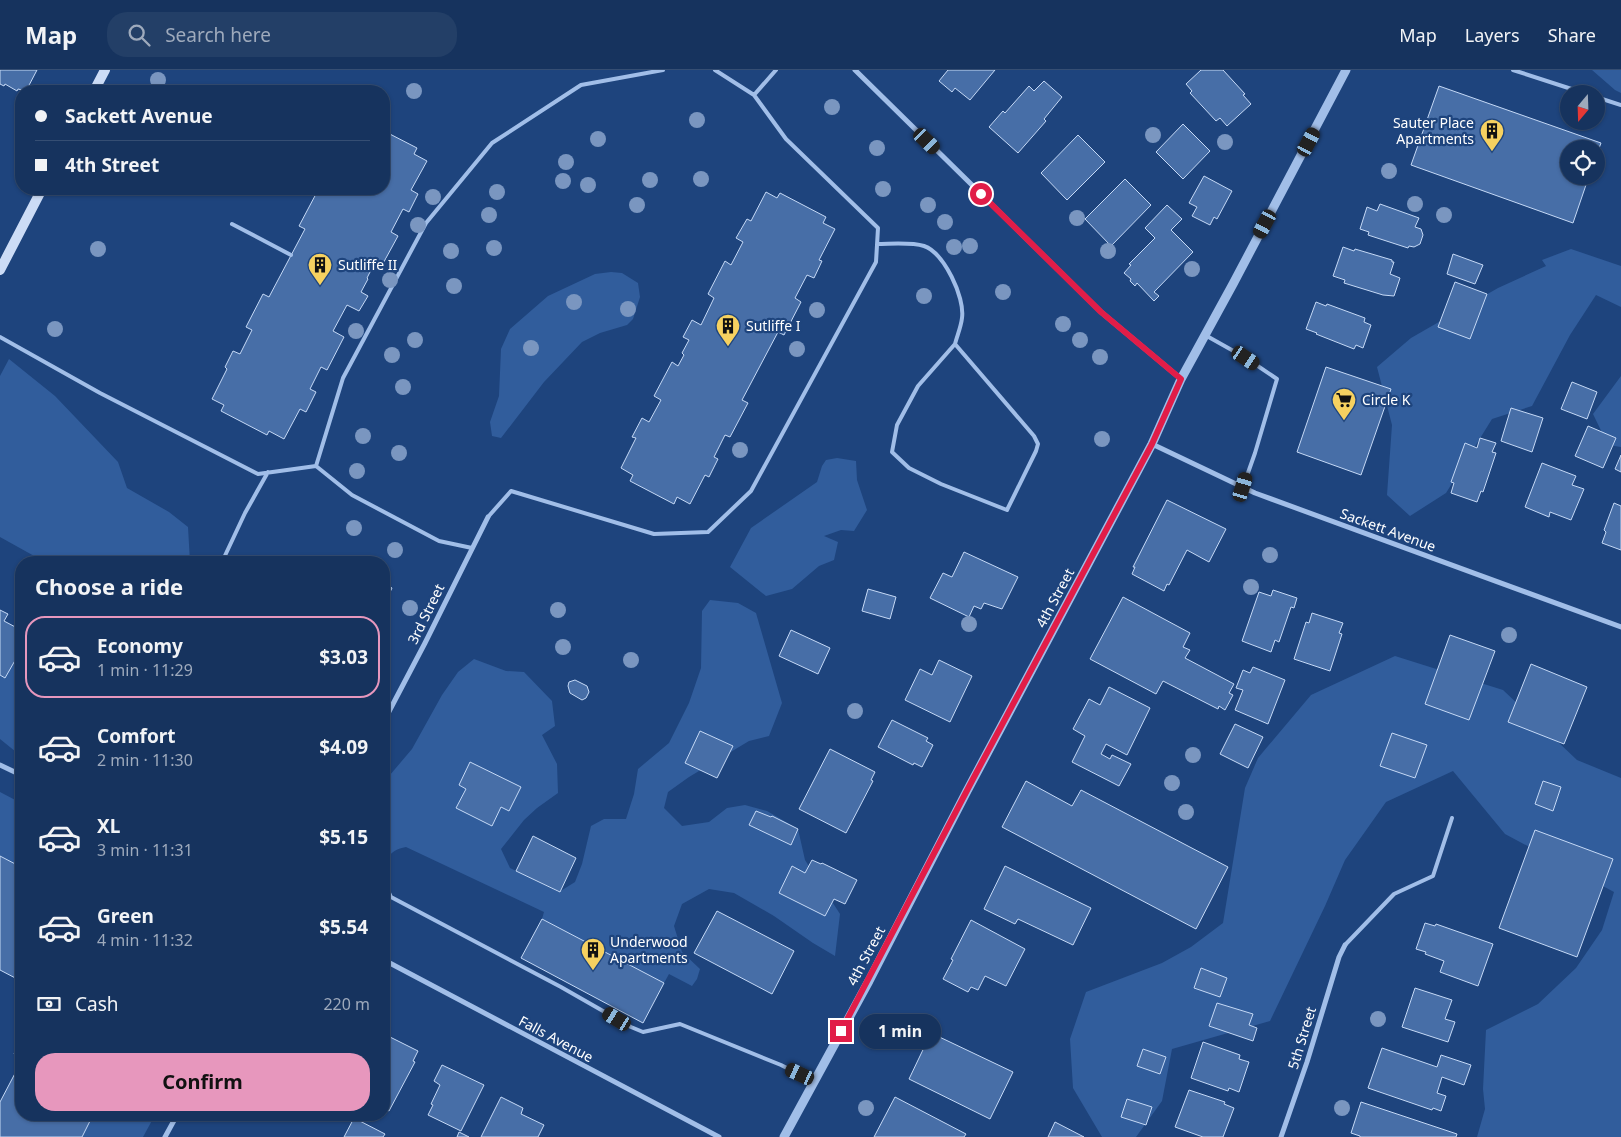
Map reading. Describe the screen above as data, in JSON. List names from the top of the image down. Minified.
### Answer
{"streets":{"street":["Sackett Avenue","4th Street","3rd Street","5th Street","Falls Avenue"]},"crossings":[["Sackett Avenue","4th Street"]],"places":{"building":["Sauter Place Apartments","Sutliffe II","Sutliffe I","Underwood Apartments"],"supermarket":["Circle K"]},"north":"bottom","page":{"header":"Map","search":"Search here","nav":["Map","Layers","Share"],"banner":["Sackett Avenue","4th Street"],"heading":"Choose a ride","list":[{"name":"Economy","note":"1 min · 11:29","value":"$3.03"},{"name":"Comfort","note":"2 min · 11:30","value":"$4.09"},{"name":"XL","note":"3 min · 11:31","value":"$5.15"},{"name":"Green","note":"4 min · 11:32","value":"$5.54"}],"pay":["Cash","220 m"],"bubble":"1 min","buttons":"Confirm"}}
